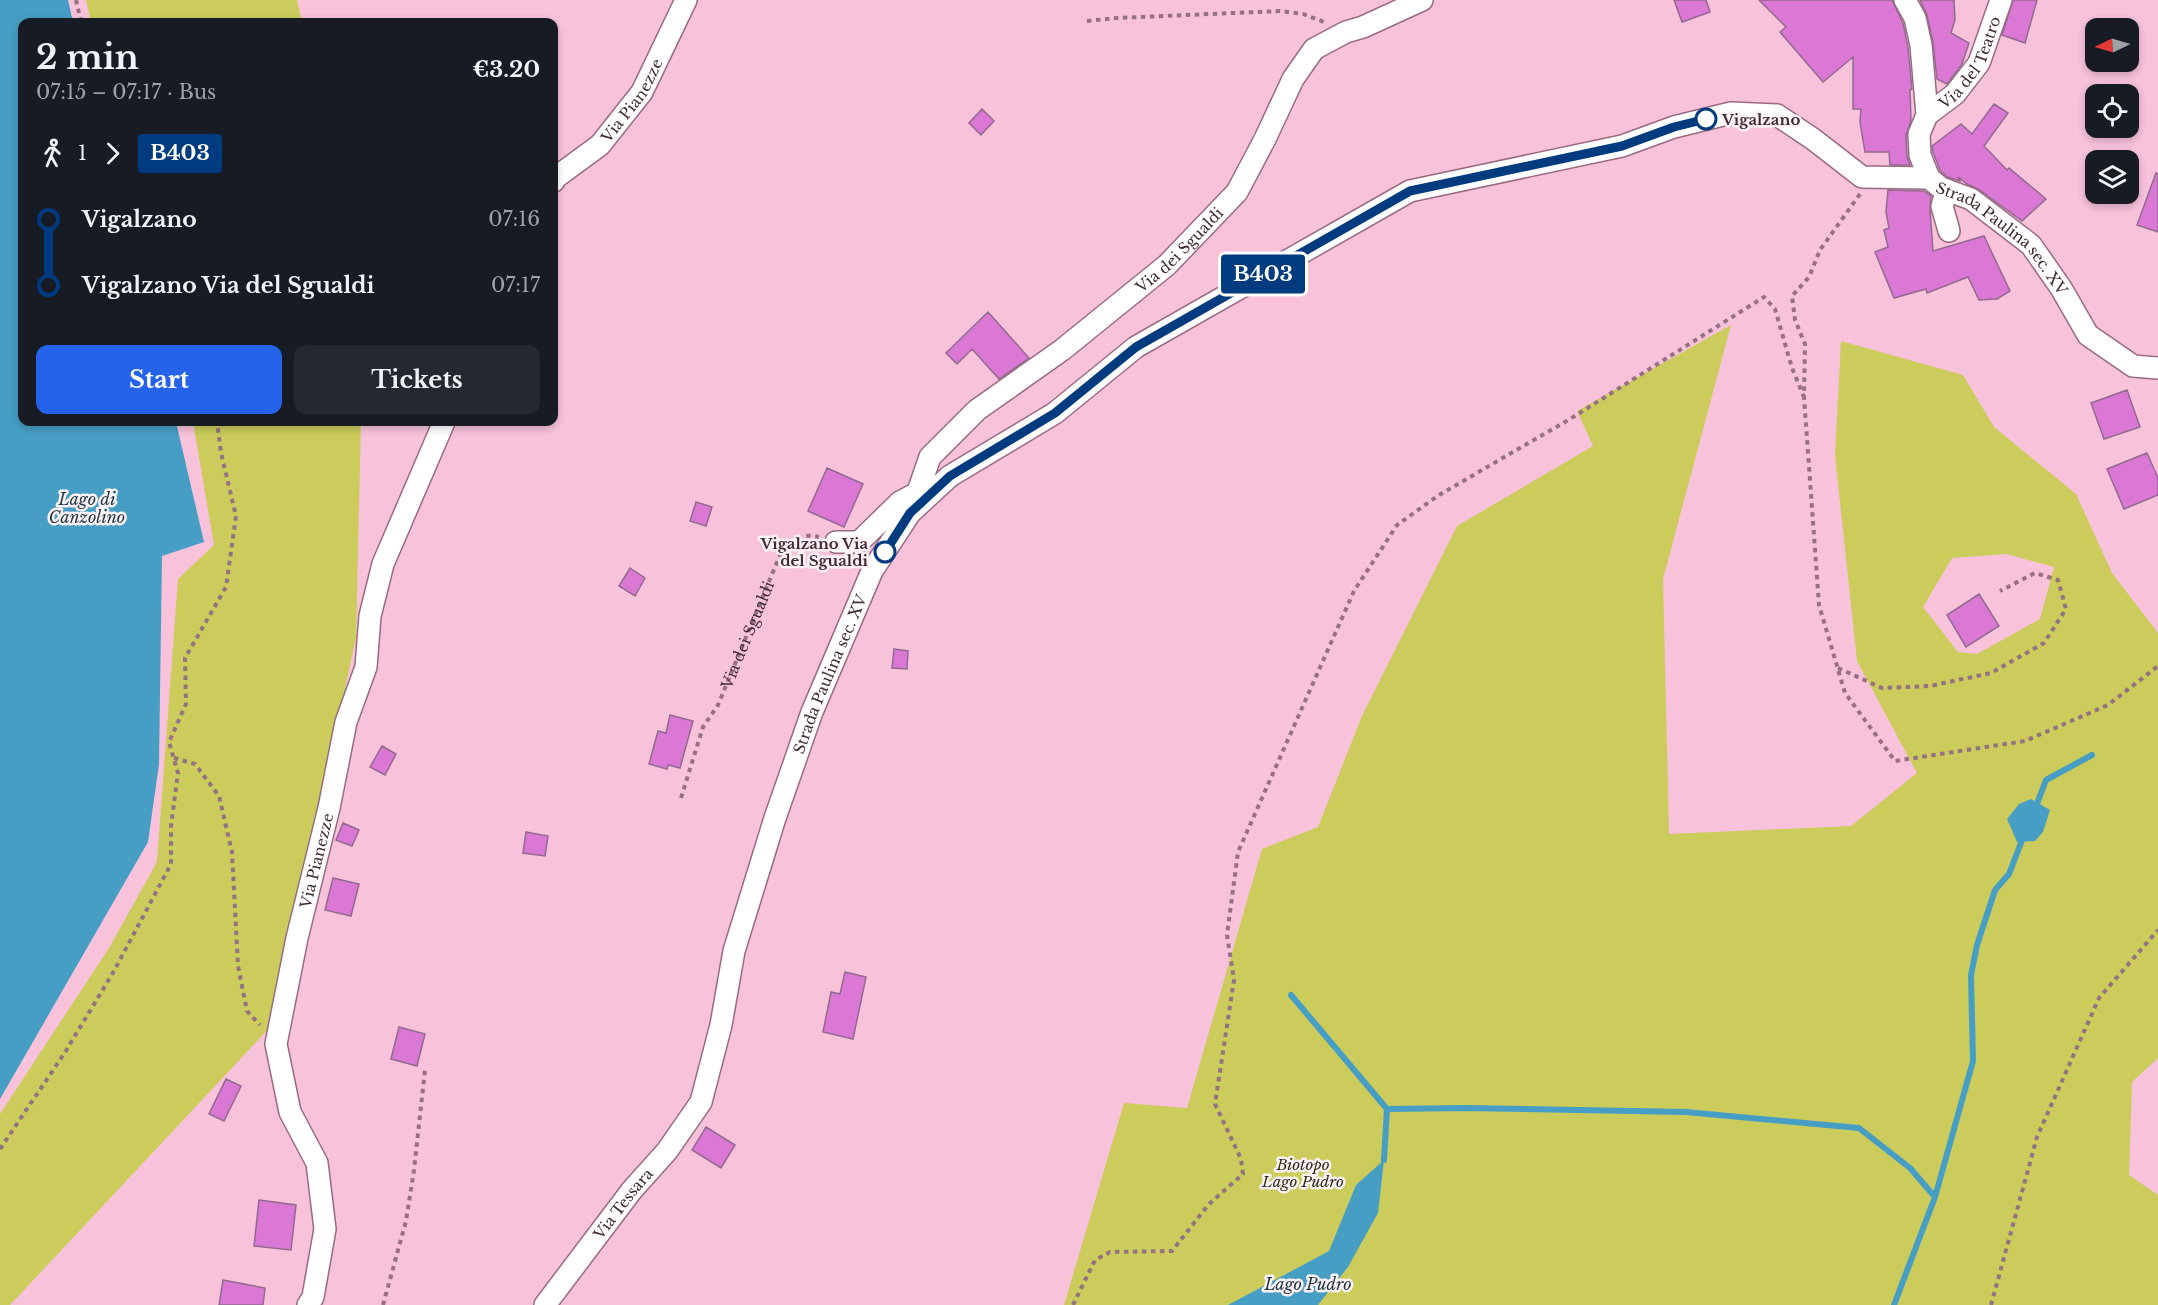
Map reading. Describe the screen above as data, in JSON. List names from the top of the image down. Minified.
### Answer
{"streets":{"street":["Via del Teatro","Via Pianezze","Strada Paulina sec. XV","Via dei Sgualdi","Via Tessara"]},"crossings":[["Strada Paulina sec. XV","Via dei Sgualdi"],["Strada Paulina sec. XV","Via Tessara"]],"water":["Lago di Canzolino","Lago Pudro"],"parks":["Biotopo Lago Pudro"],"places":["Vigalzano","Vigalzano Via del Sgualdi"],"lines":["bus line B403"],"north":"left","page":{"on_map":"B403","heading":["2 min","07:15 – 07:17 · Bus","€3.20"],"legs":["1","B403"],"list":[{"name":"Vigalzano","value":"07:16"},{"name":"Vigalzano Via del Sgualdi","value":"07:17"}],"buttons":["Start","Tickets"]}}
